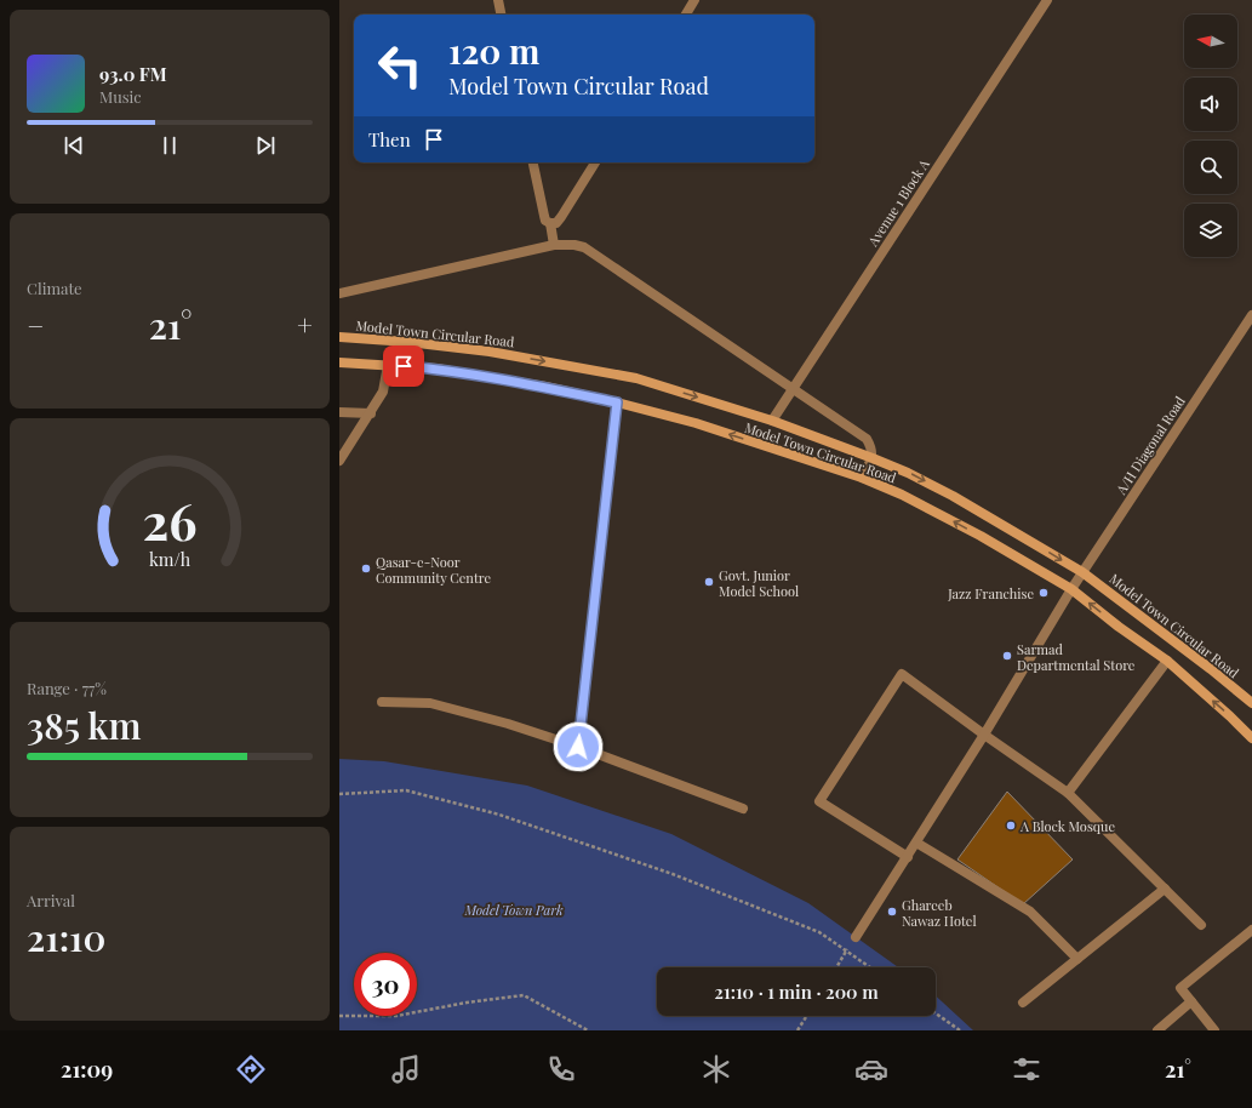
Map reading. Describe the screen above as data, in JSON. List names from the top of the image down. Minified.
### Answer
{"streets":{"main road":["Model Town Circular Road"],"street":["Avenue 1 Block A","A/H Diagonal Road"]},"crossings":[["Avenue 1 Block A","Model Town Circular Road"],["Model Town Circular Road","A/H Diagonal Road"]],"parks":["Model Town Park"],"places":["Qasar-e-Noor Community Centre","Govt. Junior Model School","Jazz Franchise","Sarmad Departmental Store","A Block Mosque","Ghareeb Nawaz Hotel"],"north":"left","page":{"turn":["120 m","Model Town Circular Road"],"song":["93.0 FM","Music"],"then":"Then","tile":["Climate",["Range · 77%","385 km"],["Arrival","21:10"]],"heat":["−","21°","+"],"limit":"30","trip":"21:10 · 1 min · 200 m","tabs":["21:09","21°"],"gauge":["26","km/h"]}}
